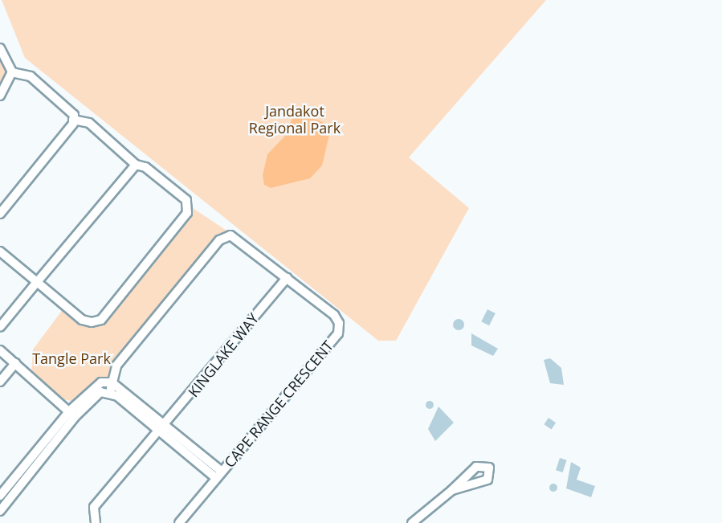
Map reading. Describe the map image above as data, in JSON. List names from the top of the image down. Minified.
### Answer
{"streets":{"street":["KINGLAKE WAY","CAPE RANGE CRESCENT"]},"crossings":[["KINGLAKE WAY","CAPE RANGE CRESCENT"]],"parks":["Jandakot Regional Park","Tangle Park"]}
